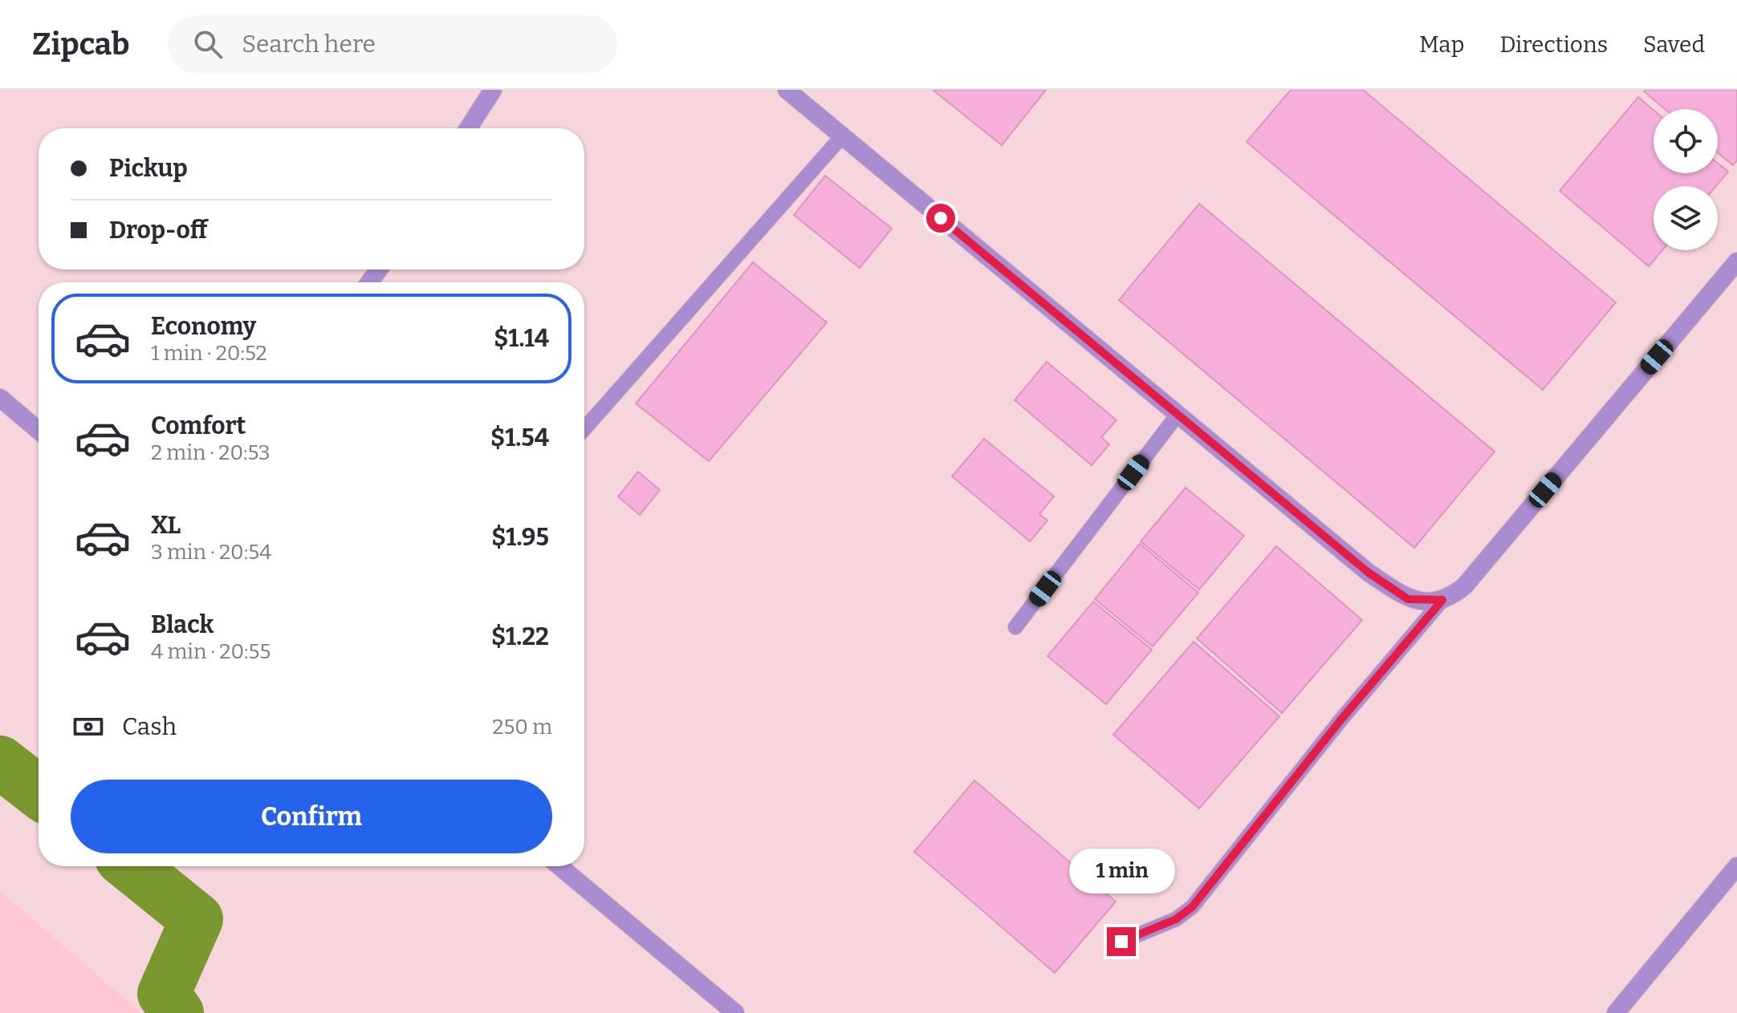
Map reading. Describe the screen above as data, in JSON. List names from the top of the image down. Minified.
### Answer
{"page":{"header":"Zipcab","search":"Search here","nav":["Map","Directions","Saved"],"banner":["Pickup","Drop-off"],"list":[{"name":"Economy","note":"1 min · 20:52","value":"$1.14"},{"name":"Comfort","note":"2 min · 20:53","value":"$1.54"},{"name":"XL","note":"3 min · 20:54","value":"$1.95"},{"name":"Black","note":"4 min · 20:55","value":"$1.22"}],"pay":["Cash","250 m"],"buttons":"Confirm","bubble":"1 min"}}
